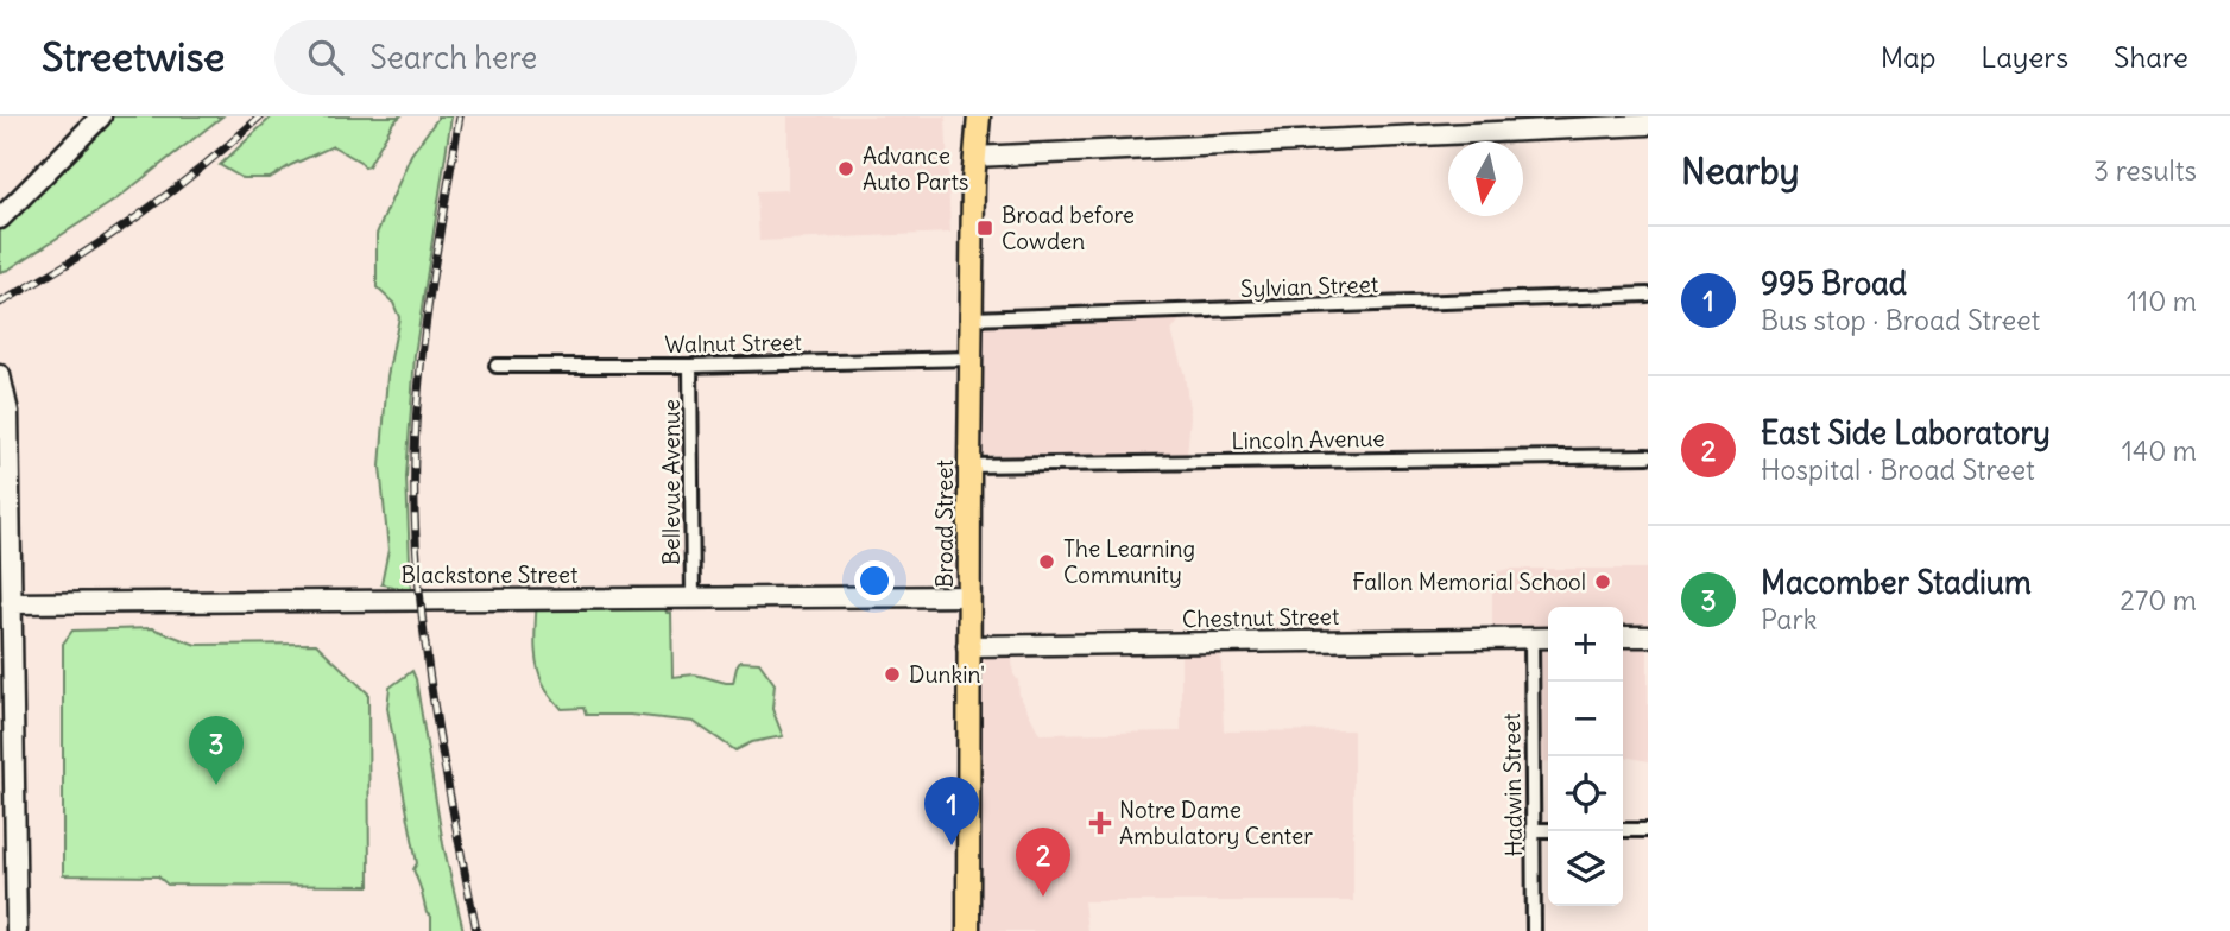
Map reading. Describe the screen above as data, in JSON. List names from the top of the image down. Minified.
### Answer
{"streets":{"main road":["Broad Street"],"street":["Sylvian Street","Walnut Street","Lincoln Avenue","Bellevue Avenue","Blackstone Street","Chestnut Street","Hadwin Street"]},"crossings":[["Sylvian Street","Broad Street"],["Walnut Street","Bellevue Avenue"],["Walnut Street","Broad Street"],["Lincoln Avenue","Broad Street"],["Bellevue Avenue","Blackstone Street"],["Broad Street","Blackstone Street"],["Broad Street","Chestnut Street"],["Chestnut Street","Hadwin Street"]],"places":{"other":["Advance Auto Parts","The Learning Community","Fallon Memorial School","Dunkin'"],"transit":["Broad before Cowden"],"health":["Notre Dame Ambulatory Center"]},"north":"bottom","page":{"header":"Streetwise","search":"Search here","nav":["Map","Layers","Share"],"heading":["Nearby","3 results"],"list":[{"mark":"1","name":"995 Broad","note":"Bus stop · Broad Street","value":"110 m"},{"mark":"2","name":"East Side Laboratory","note":"Hospital · Broad Street","value":"140 m"},{"mark":"3","name":"Macomber Stadium","note":"Park","value":"270 m"}],"map_buttons":["+","−"],"pins":["3","1","2"]}}
